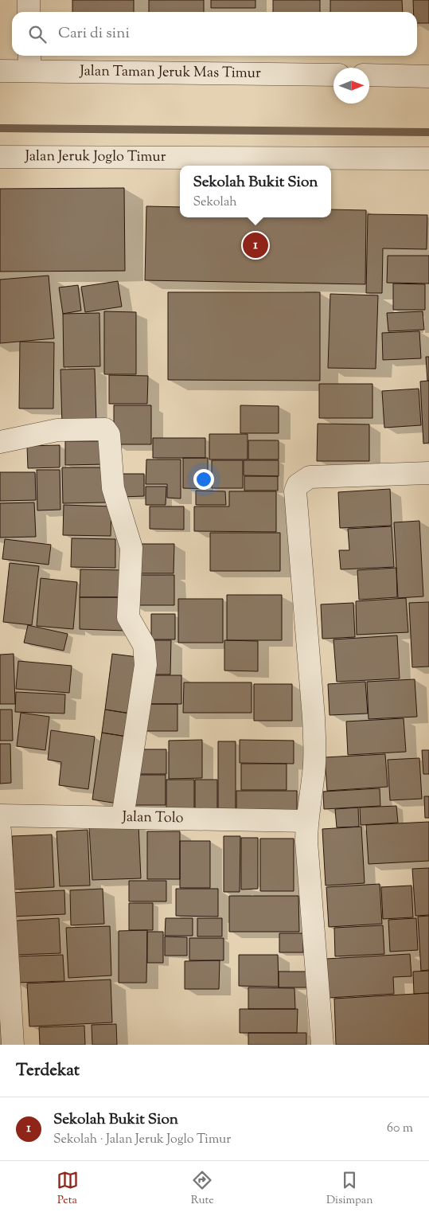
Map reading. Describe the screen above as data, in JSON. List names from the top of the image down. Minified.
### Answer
{"streets":{"street":["Jalan Taman Jeruk Mas Timur","Jalan Jeruk Joglo Timur","Jalan Tolo"]},"north":"right","page":{"search":"Cari di sini","popup":["Sekolah Bukit Sion","Sekolah"],"pins":"1","heading":"Terdekat","list":[{"mark":"1","name":"Sekolah Bukit Sion","note":"Sekolah · Jalan Jeruk Joglo Timur","value":"60 m"}],"nav":["Peta","Rute","Disimpan"]}}
